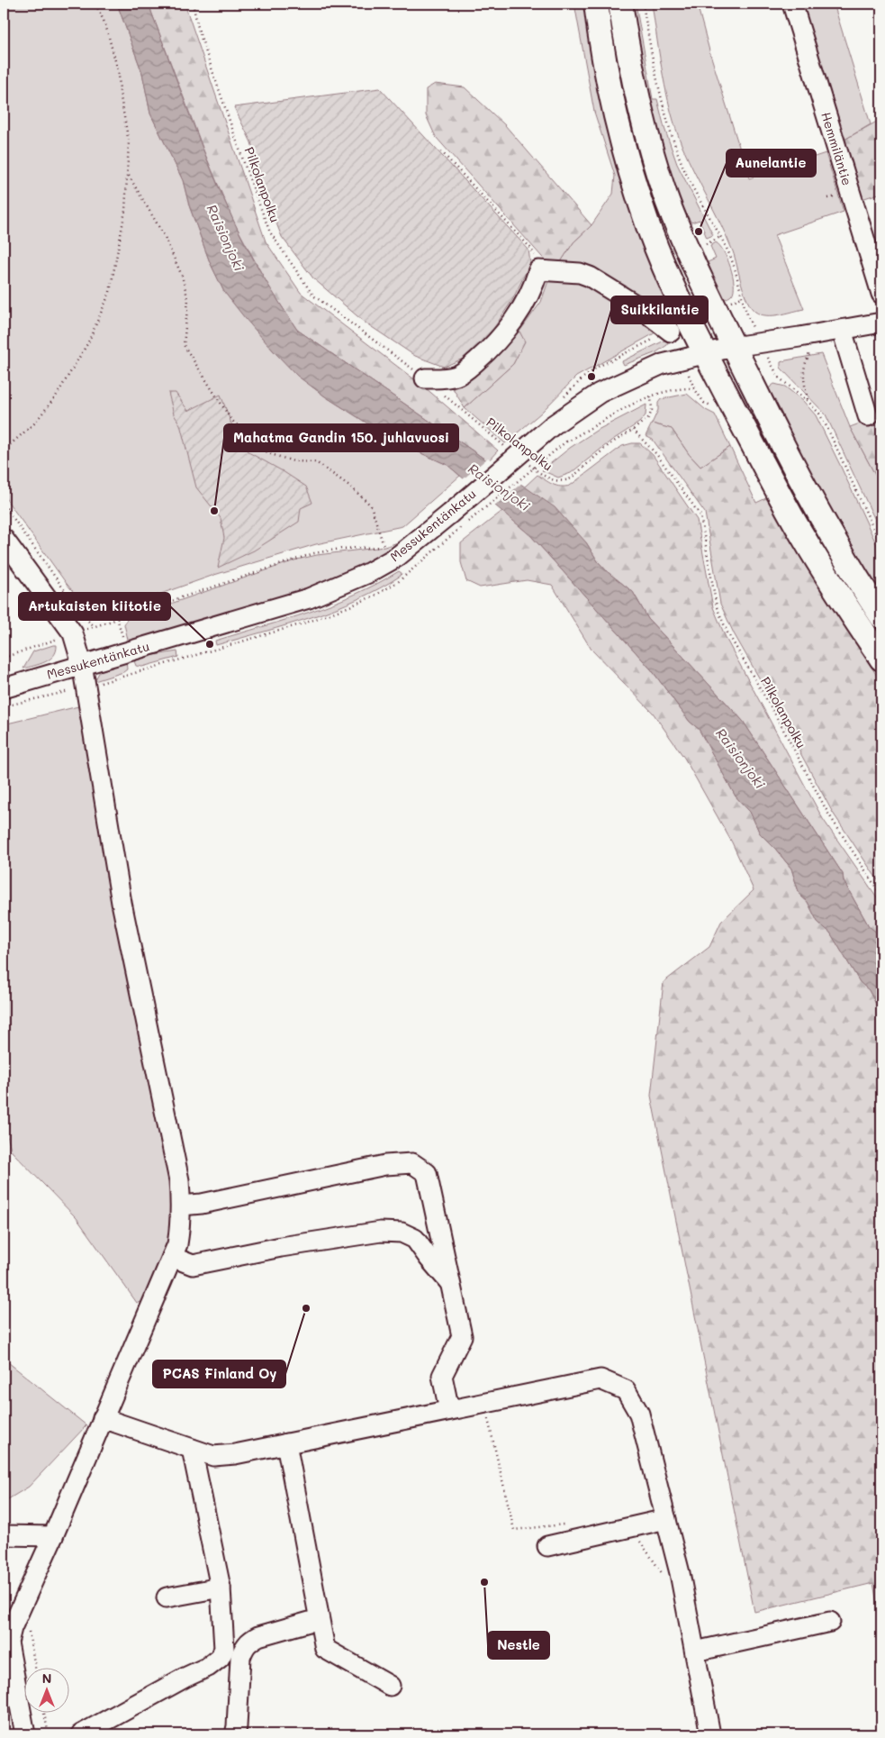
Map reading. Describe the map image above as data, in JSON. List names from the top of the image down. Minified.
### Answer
{"streets":{"street":["Hemmiläntie","Messukentänkatu"],"path":["Pilkolanpolku"]},"water":["Raisionjoki"],"places":["Aunelantie","Suikkilantie","Mahatma Gandin 150. juhlavuosi","Artukaisten kiitotie","PCAS Finland Oy","Nestle"],"north":"top"}
